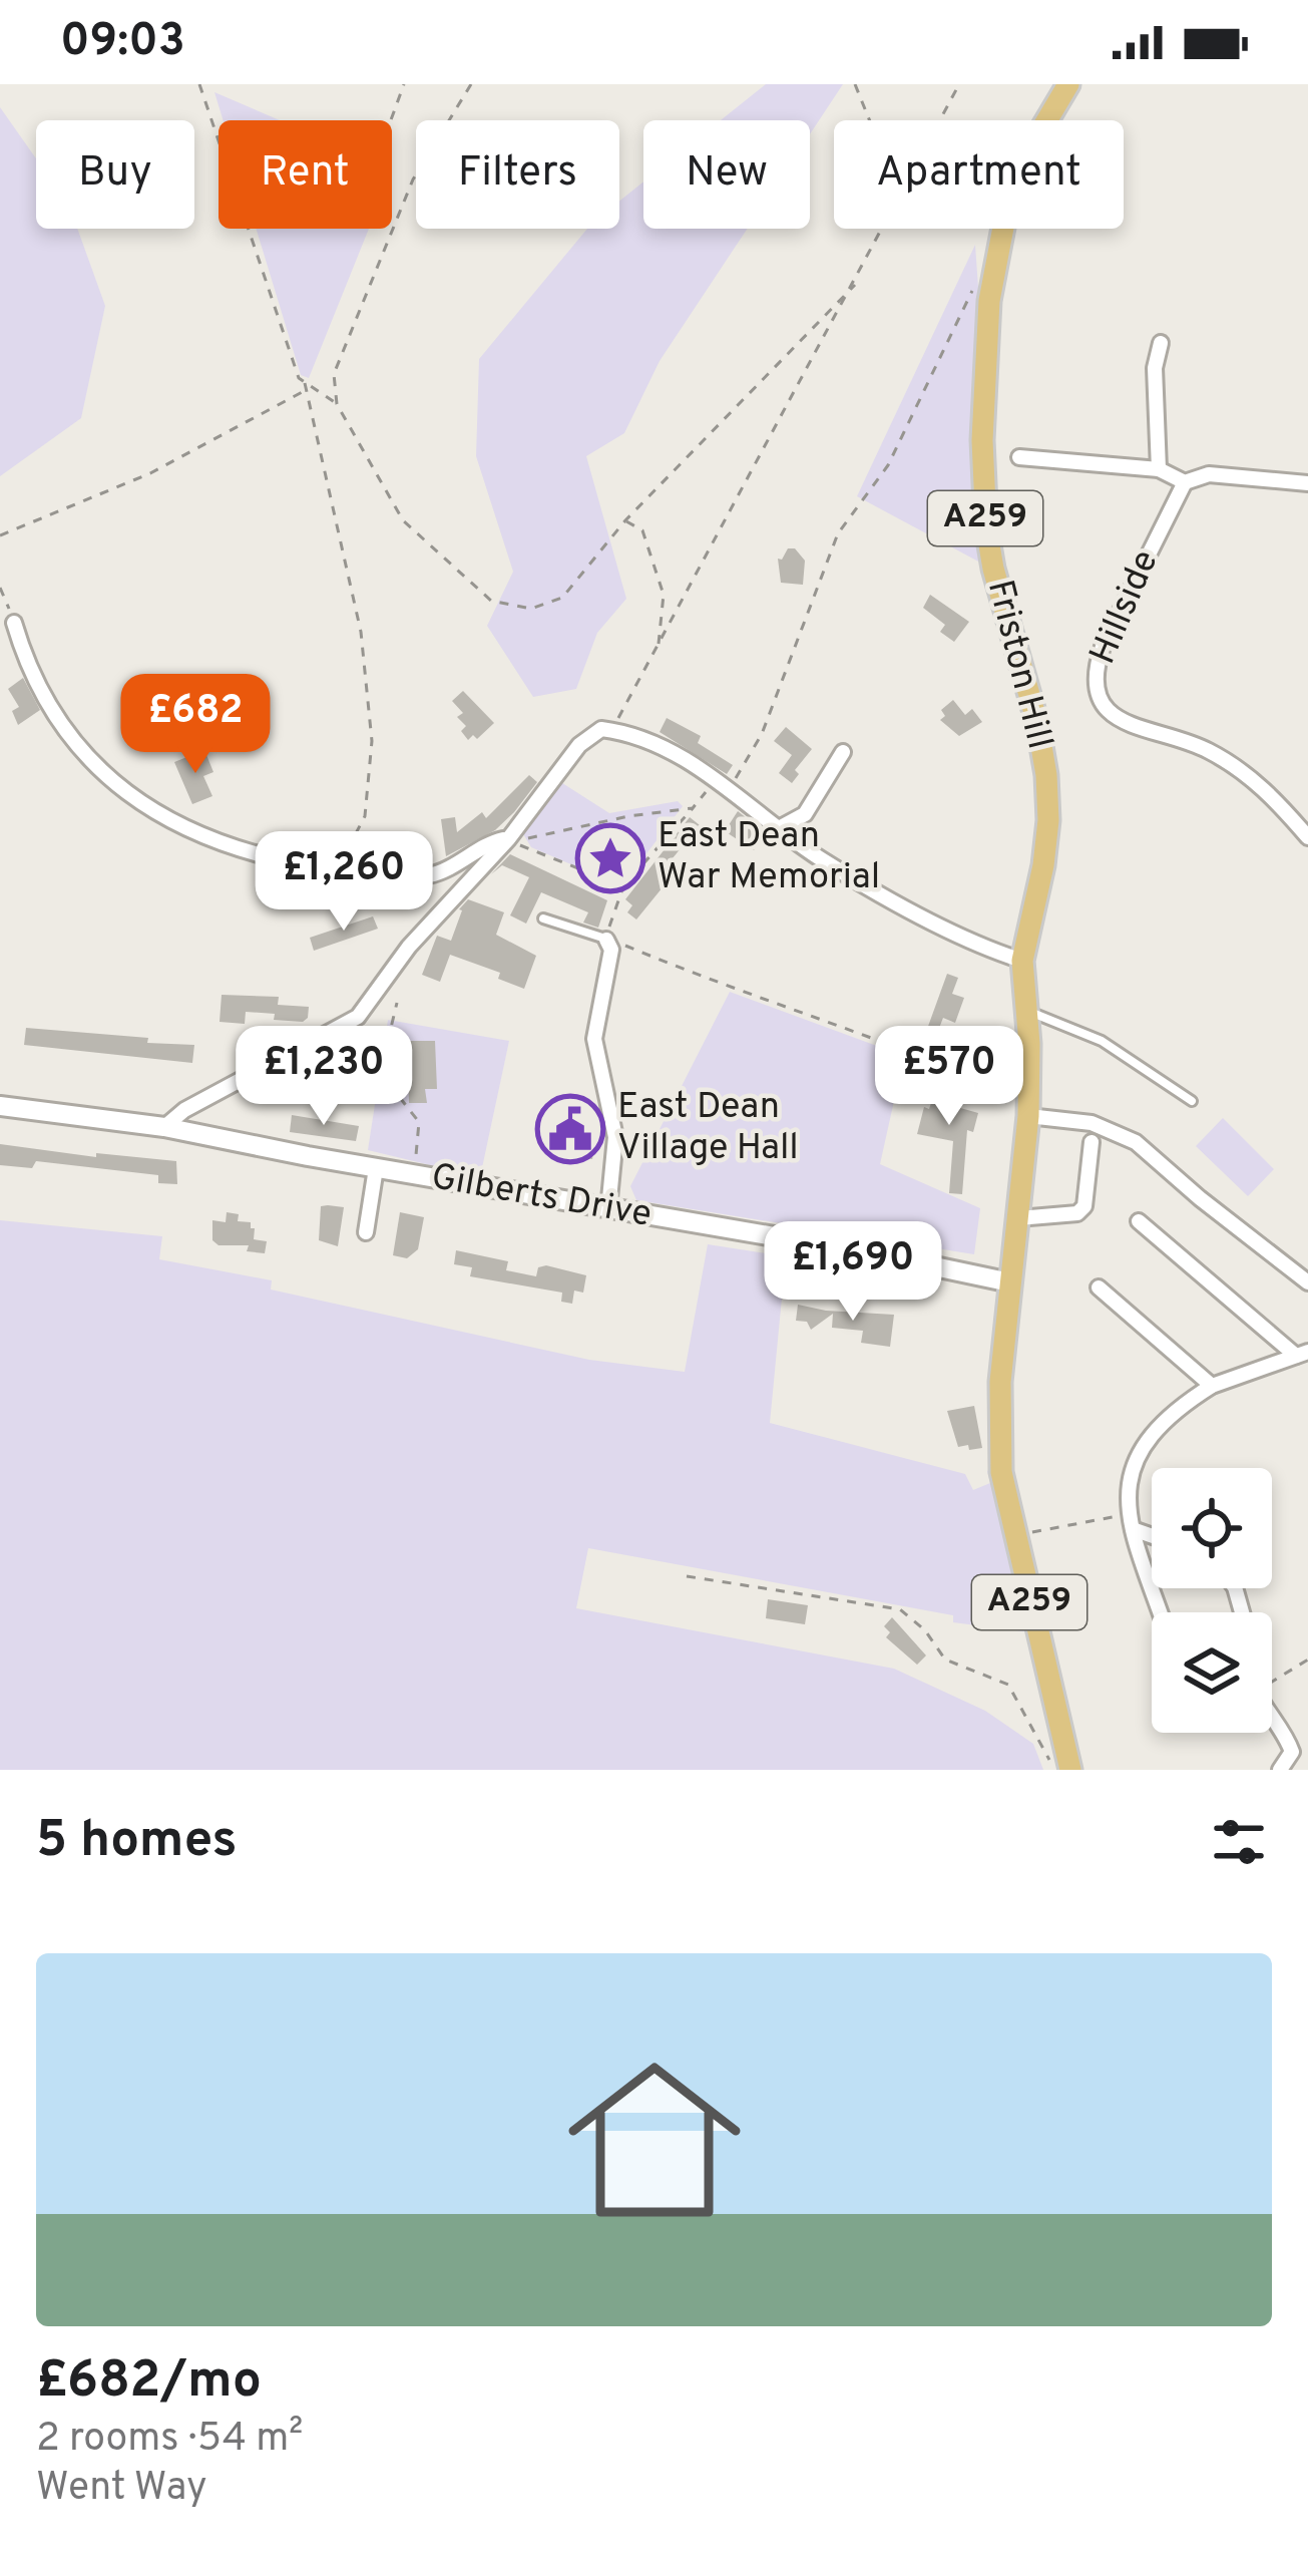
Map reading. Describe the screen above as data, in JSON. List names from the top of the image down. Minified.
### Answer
{"streets":{"main road":["A259","Friston Hill"],"street":["Hillside","Gilberts Drive"]},"crossings":[["A259","Friston Hill"],["A259","Gilberts Drive"]],"places":{"place":["East Dean War Memorial"],"public building":["East Dean Village Hall"]},"page":{"status":"09:03","chip":["Buy","Rent","Filters","New","Apartment"],"price":["£682","£1,260","£1,230","£570","£1,690"],"heading":"5 homes","list":[{"name":"£682/mo","note":"2 rooms · 54 m² · Went Way"}]}}
